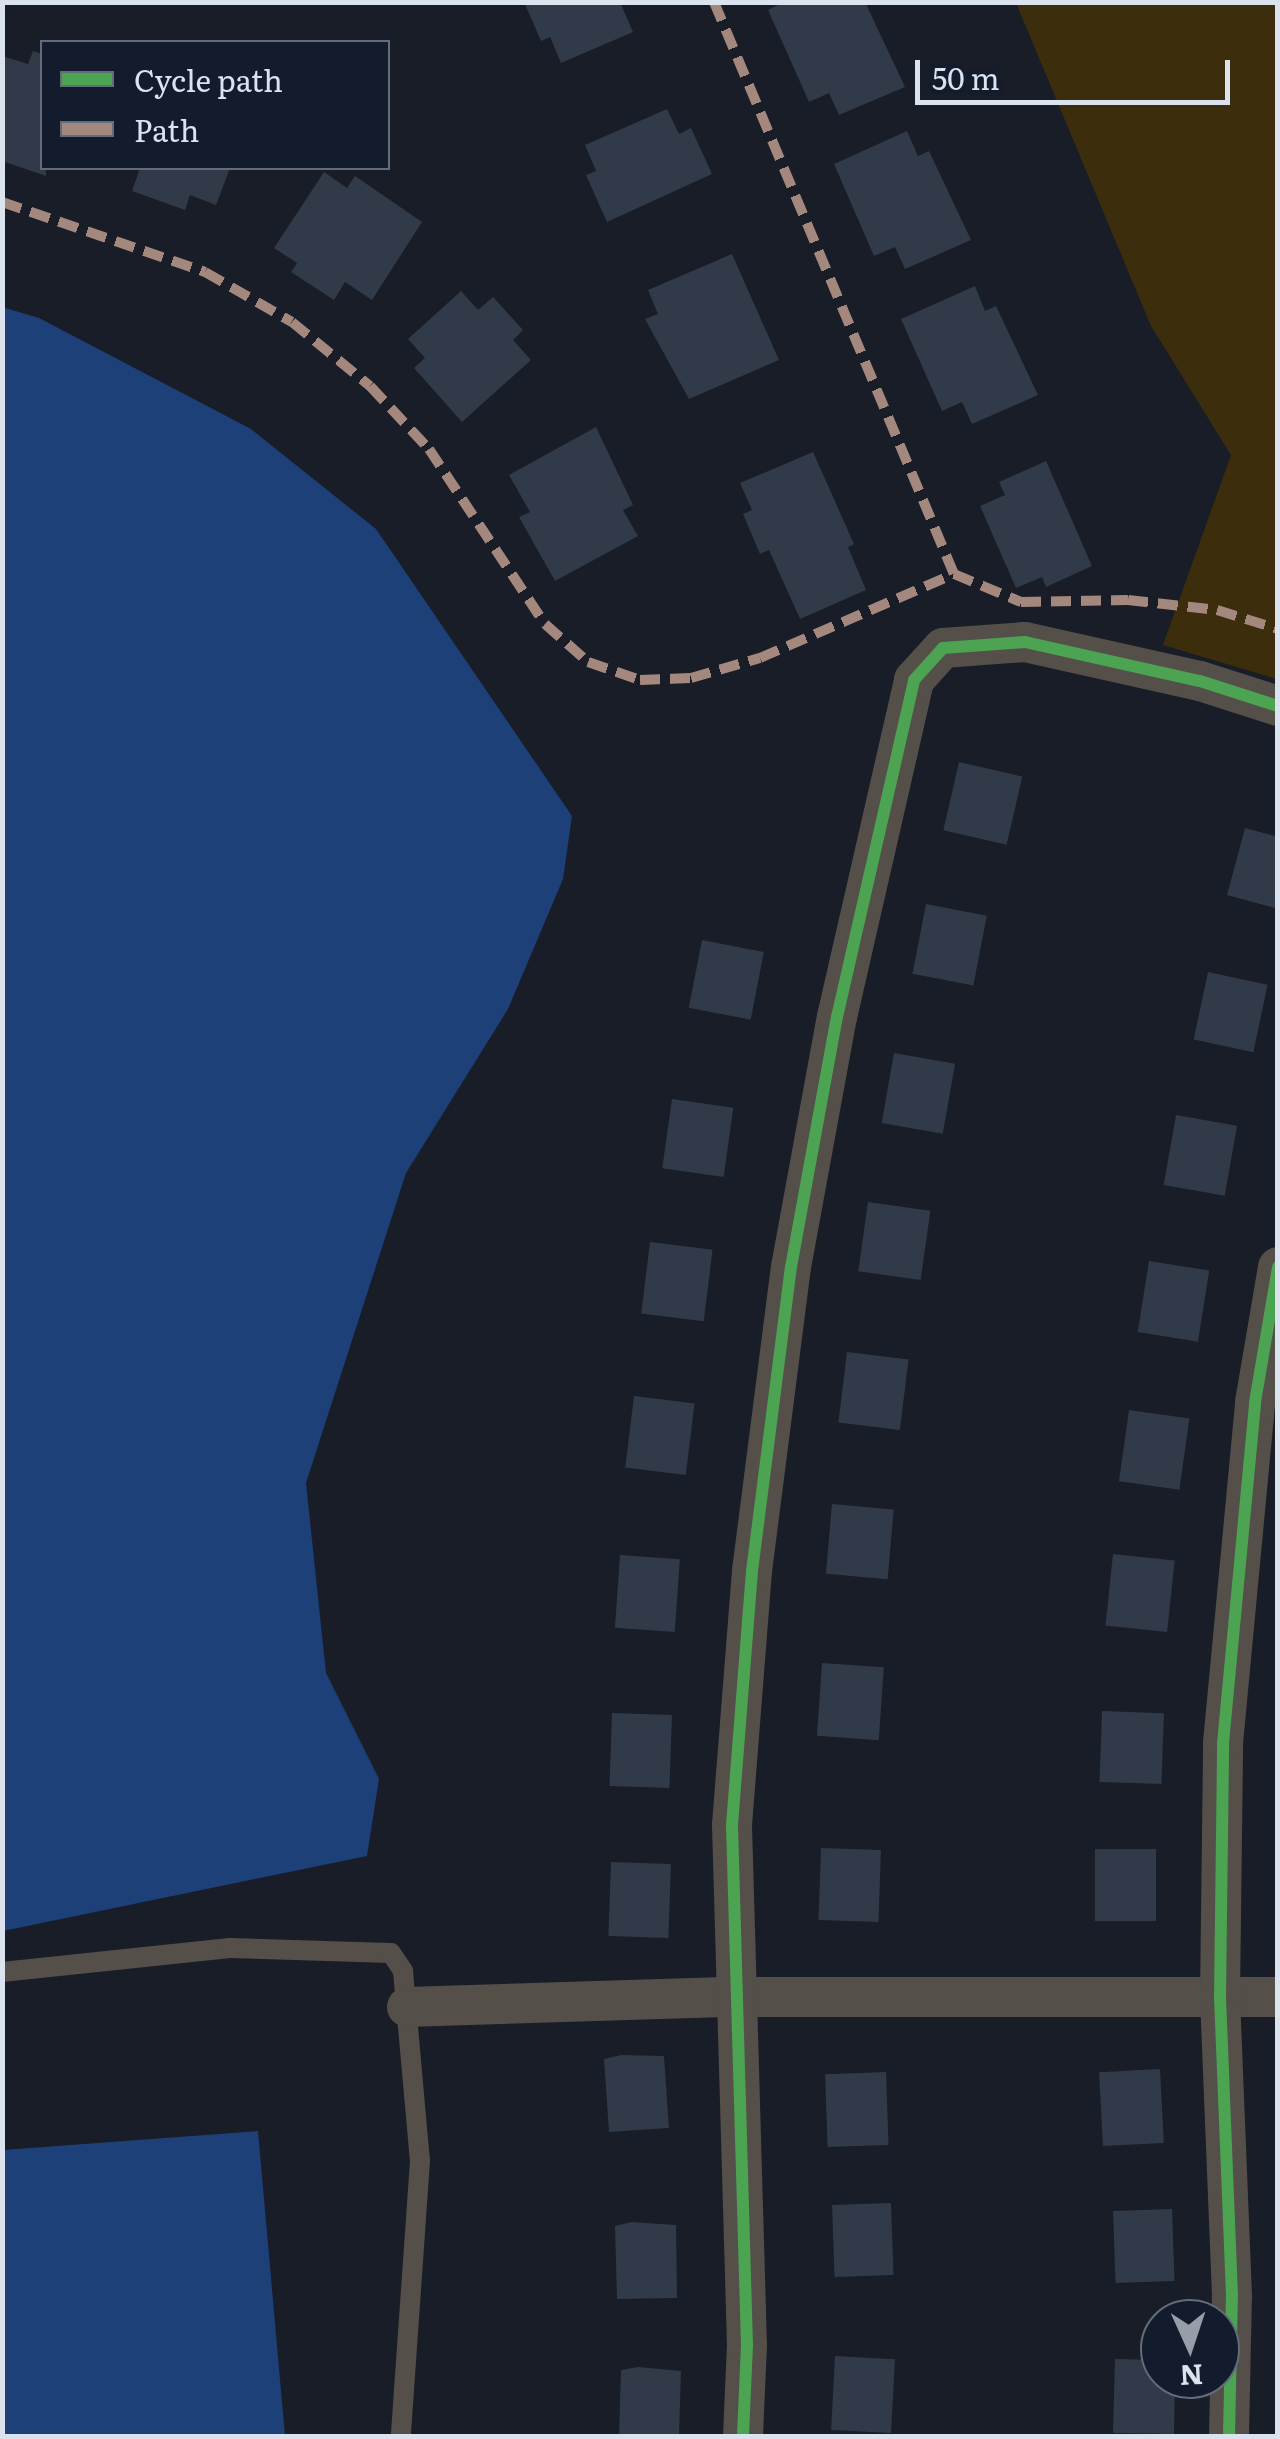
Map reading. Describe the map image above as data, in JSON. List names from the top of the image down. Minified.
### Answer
{"legend":["Cycle path","Path"],"scale_bar":"50 m","north":"bottom"}
